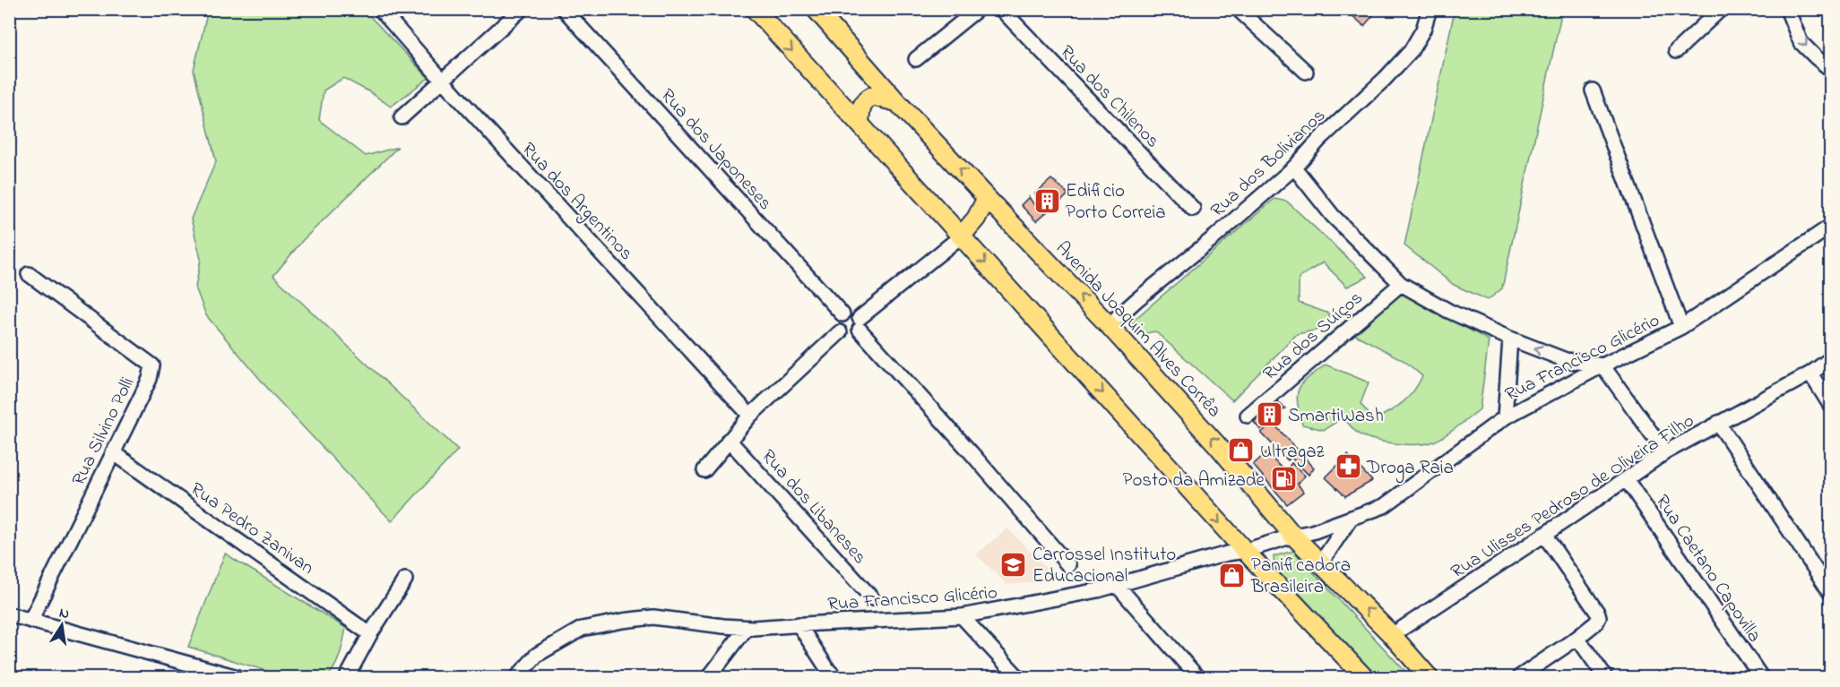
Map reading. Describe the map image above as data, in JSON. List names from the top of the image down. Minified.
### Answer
{"streets":{"main road":["Avenida Joaquim Alves Corrêa"],"street":["Rua dos Chilenos","Rua dos Japoneses","Rua dos Bolivianos","Rua dos Argentinos","Rua dos Suíços","Rua Francisco Glicério","Rua Silvino Polli","Rua Ulisses Pedroso de Oliveira Filho","Rua dos Libaneses","Rua Pedro Zanivan","Rua Caetano Capovilla"]},"crossings":[["Rua dos Bolivianos","Avenida Joaquim Alves Corrêa"],["Avenida Joaquim Alves Corrêa","Rua Francisco Glicério"],["Avenida Joaquim Alves Corrêa","Rua Ulisses Pedroso de Oliveira Filho"],["Rua Silvino Polli","Rua Pedro Zanivan"],["Rua Ulisses Pedroso de Oliveira Filho","Rua Caetano Capovilla"]],"places":{"building":["Edificio Porto Correia","SmartiWash"],"shop":["Ultragaz","Panificadora Brasileira"],"pharmacy":["Droga Raia"],"fuel station":["Posto da Amizade"],"school or university":["Carrossel Instituto Educacional"]},"north":"top"}
